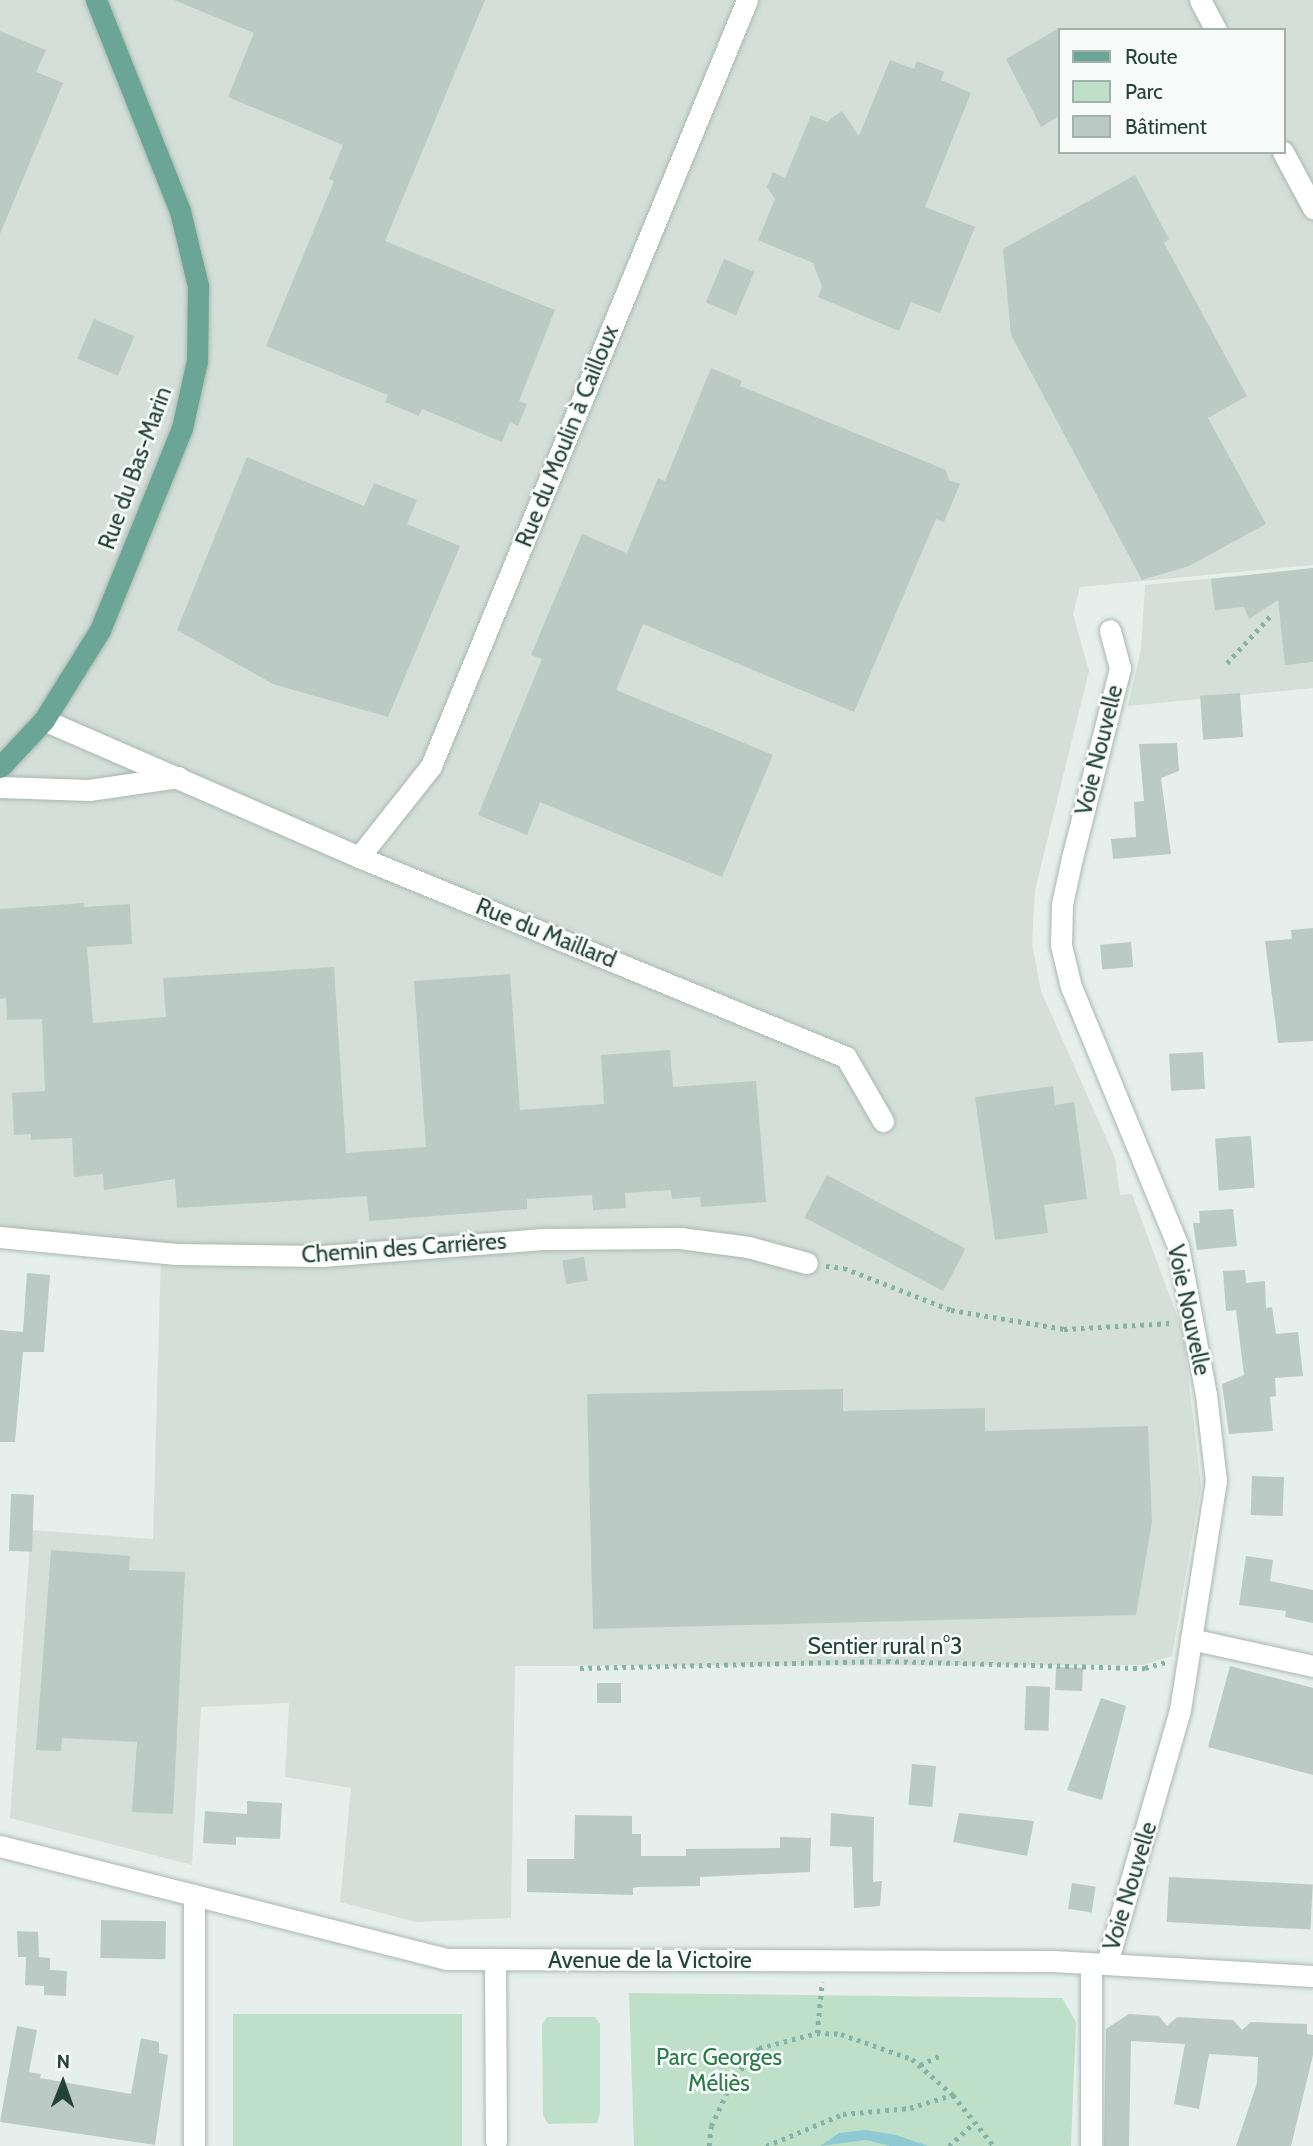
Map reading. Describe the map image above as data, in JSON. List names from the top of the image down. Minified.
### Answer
{"streets":{"main road":["Rue du Bas-Marin"],"street":["Rue du Moulin à Cailloux","Voie Nouvelle","Rue du Maillard","Chemin des Carrières","Avenue de la Victoire"],"path":["Sentier rural n°3"]},"crossings":[["Rue du Moulin à Cailloux","Rue du Maillard"],["Rue du Bas-Marin","Rue du Maillard"],["Voie Nouvelle","Sentier rural n°3"],["Voie Nouvelle","Avenue de la Victoire"]],"parks":["Parc Georges Méliès"],"legend":["Route","Parc","Bâtiment"],"north":"top"}
